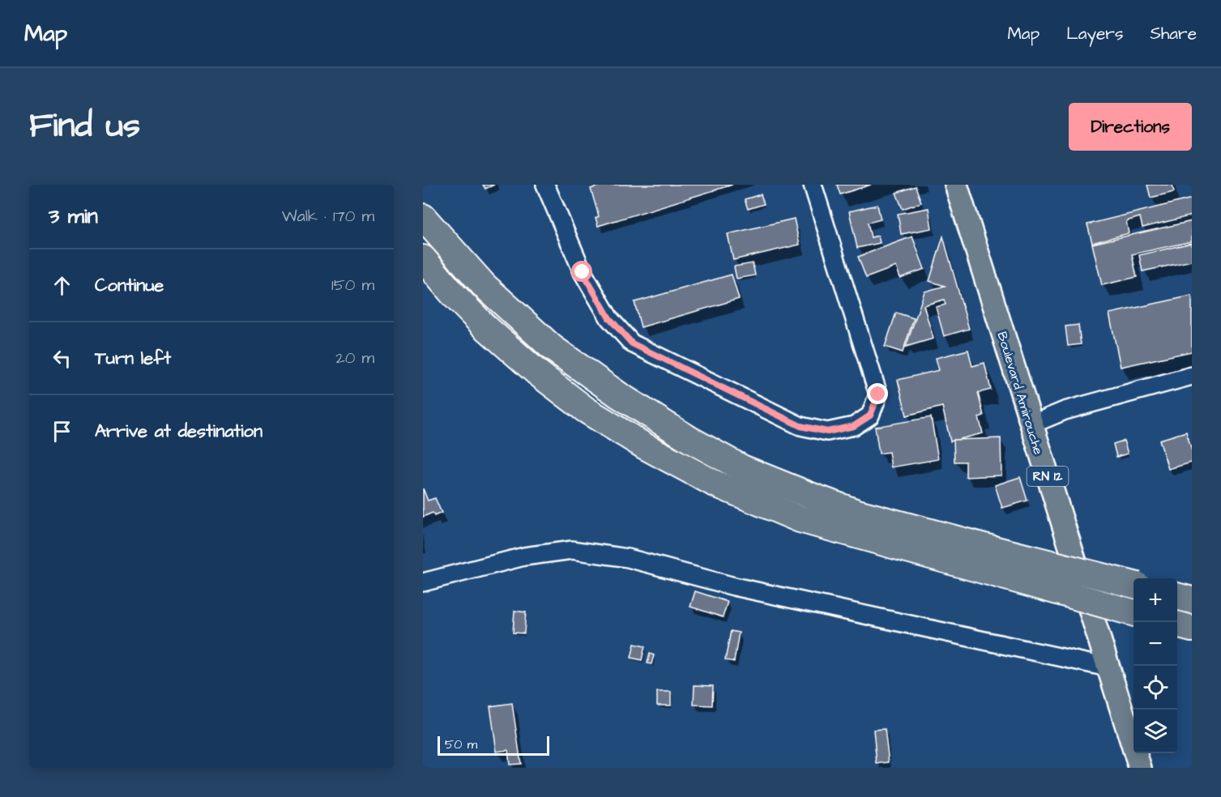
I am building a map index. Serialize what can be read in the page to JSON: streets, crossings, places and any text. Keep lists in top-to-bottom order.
{
  "streets": {
    "main road": ["Boulevard Amirouche", "RN 12"]
  },
  "scale_bar": "50 m",
  "page": {
    "header": "Map",
    "nav": ["Map", "Layers", "Share"],
    "title": "Find us",
    "buttons": "Directions",
    "heading": ["3 min", "Walk · 170 m"],
    "list": [
      ["Continue", "150 m"],
      ["Turn left", "20 m"],
      "Arrive at destination"
    ],
    "map_buttons": ["+", "−"],
    "scale": "50 m"
  }
}
